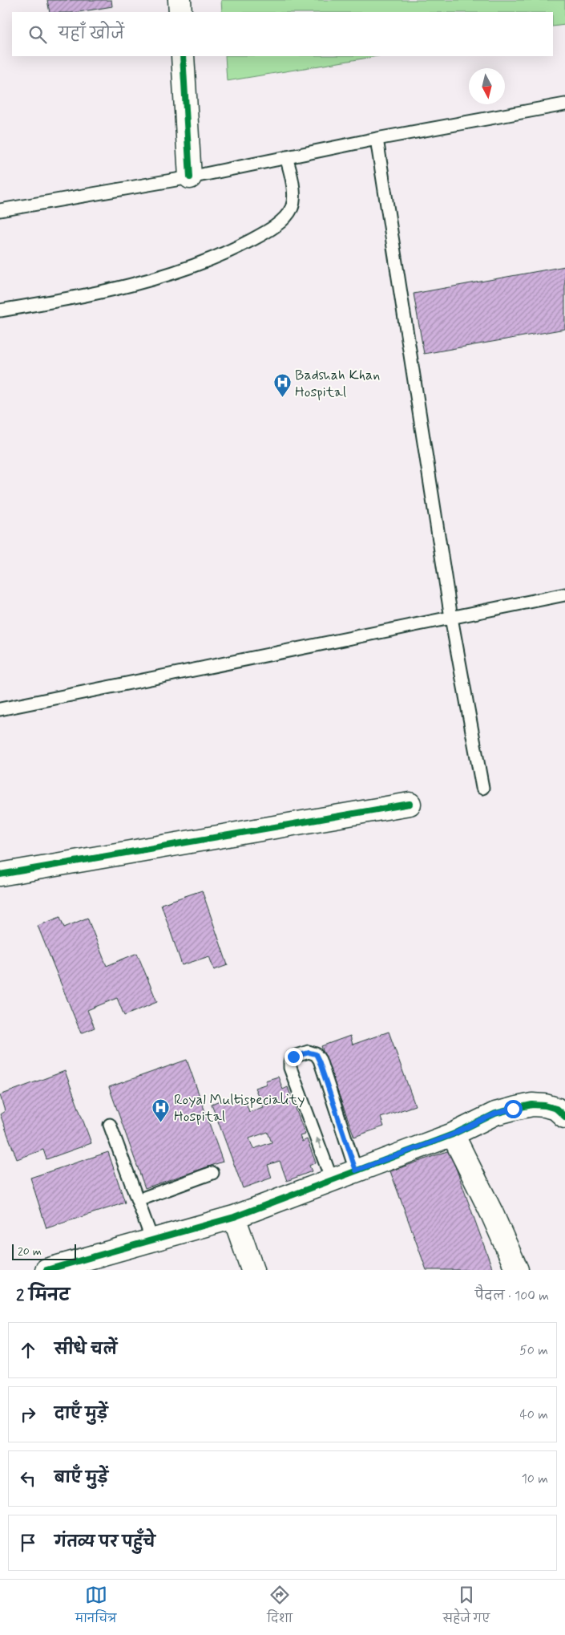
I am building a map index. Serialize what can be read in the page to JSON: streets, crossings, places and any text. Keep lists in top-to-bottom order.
{
  "places": {
    "hospital": ["Badshah Khan Hospital", "Royal Multispeciality Hospital"]
  },
  "scale_bar": "20 m",
  "north": "bottom",
  "page": {
    "search": "यहाँ खोजें",
    "scale": "20 m",
    "heading": ["2 मिनट", "पैदल · 100 m"],
    "list": [
      ["सीधे चलें", "50 m"],
      ["दाएँ मुड़ें", "40 m"],
      ["बाएँ मुड़ें", "10 m"],
      "गंतव्य पर पहुँचे"
    ],
    "nav": ["मानचित्र", "दिशा", "सहेजे गए"]
  }
}
